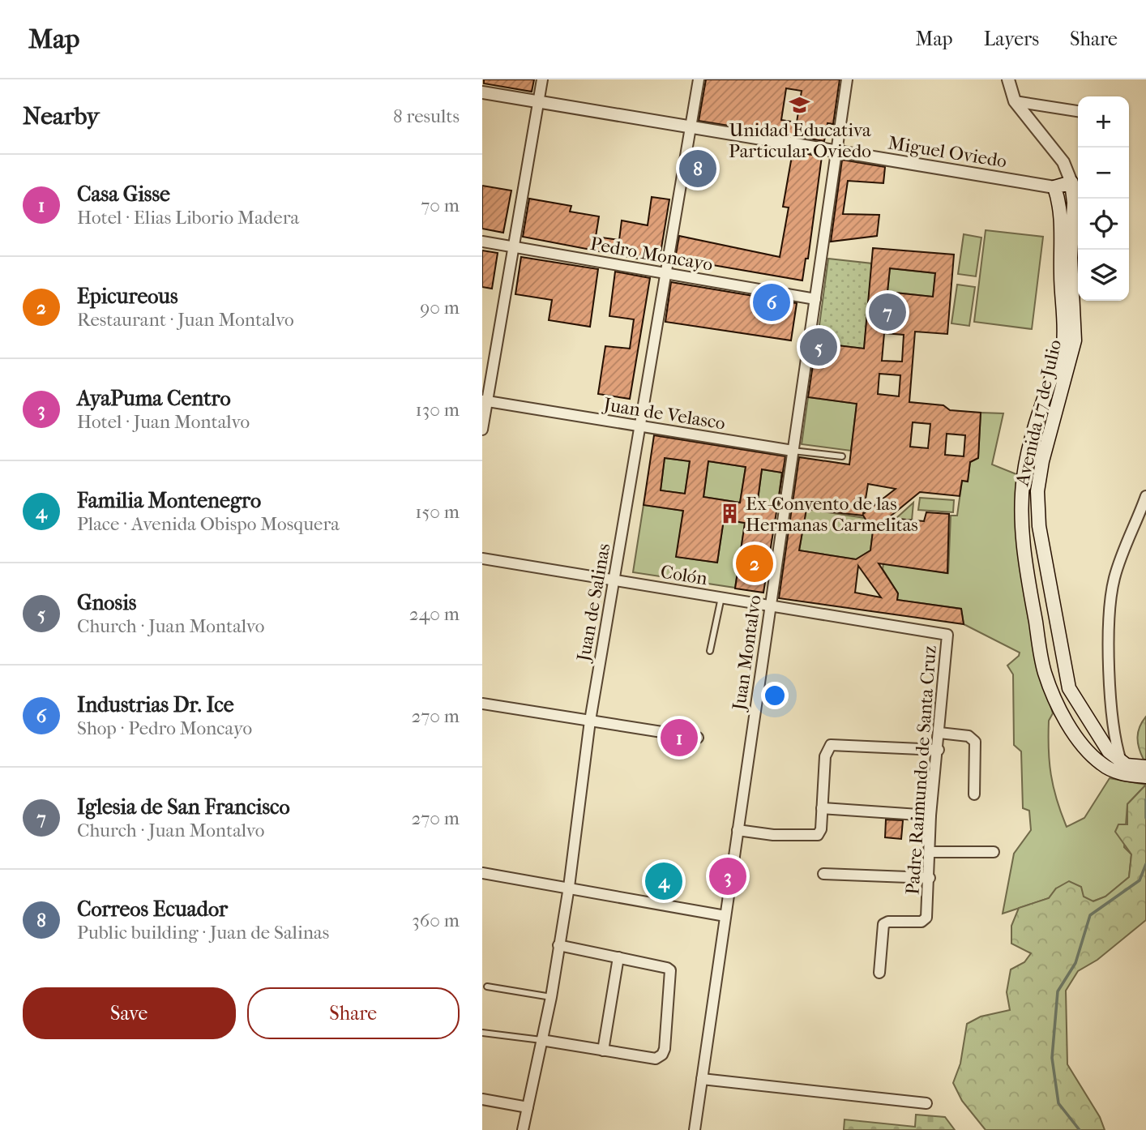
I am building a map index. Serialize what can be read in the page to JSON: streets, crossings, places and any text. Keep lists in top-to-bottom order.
{
  "streets": {
    "main road": ["Miguel Oviedo", "Avenida 17 de Julio"],
    "street": [
      "Pedro Moncayo",
      "Juan de Velasco",
      "Colón",
      "Juan de Salinas",
      "Juan Montalvo",
      "Padre Raimundo de Santa Cruz"
    ]
  },
  "crossings": [
    ["Miguel Oviedo", "Avenida 17 de Julio"],
    ["Miguel Oviedo", "Juan de Salinas"],
    ["Miguel Oviedo", "Juan Montalvo"],
    ["Pedro Moncayo", "Juan de Salinas"],
    ["Pedro Moncayo", "Juan Montalvo"],
    ["Juan de Velasco", "Juan de Salinas"],
    ["Juan de Velasco", "Juan Montalvo"],
    ["Colón", "Juan de Salinas"],
    ["Colón", "Juan Montalvo"],
    ["Colón", "Padre Raimundo de Santa Cruz"]
  ],
  "places": {
    "school or university": ["Unidad Educativa Particular Oviedo"],
    "building": ["Ex-Convento de las Hermanas Carmelitas"]
  },
  "page": {
    "header": "Map",
    "nav": ["Map", "Layers", "Share"],
    "heading": ["Nearby", "8 results"],
    "map_buttons": ["+", "−"],
    "pins": [
      "8",
      "6",
      "7",
      "5",
      "2",
      "1",
      "3",
      "4"
    ],
    "list": [
      {
        "mark": "1",
        "name": "Casa Gisse",
        "note": "Hotel · Elias Liborio Madera",
        "value": "70 m"
      },
      {
        "mark": "2",
        "name": "Epicureous",
        "note": "Restaurant · Juan Montalvo",
        "value": "90 m"
      },
      {
        "mark": "3",
        "name": "AyaPuma Centro",
        "note": "Hotel · Juan Montalvo",
        "value": "130 m"
      },
      {
        "mark": "4",
        "name": "Familia Montenegro",
        "note": "Place · Avenida Obispo Mosquera",
        "value": "150 m"
      },
      {
        "mark": "5",
        "name": "Gnosis",
        "note": "Church · Juan Montalvo",
        "value": "240 m"
      },
      {
        "mark": "6",
        "name": "Industrias Dr. Ice",
        "note": "Shop · Pedro Moncayo",
        "value": "270 m"
      },
      {
        "mark": "7",
        "name": "Iglesia de San Francisco",
        "note": "Church · Juan Montalvo",
        "value": "270 m"
      },
      {
        "mark": "8",
        "name": "Correos Ecuador",
        "note": "Public building · Juan de Salinas",
        "value": "360 m"
      }
    ],
    "buttons": ["Save", "Share"]
  }
}
